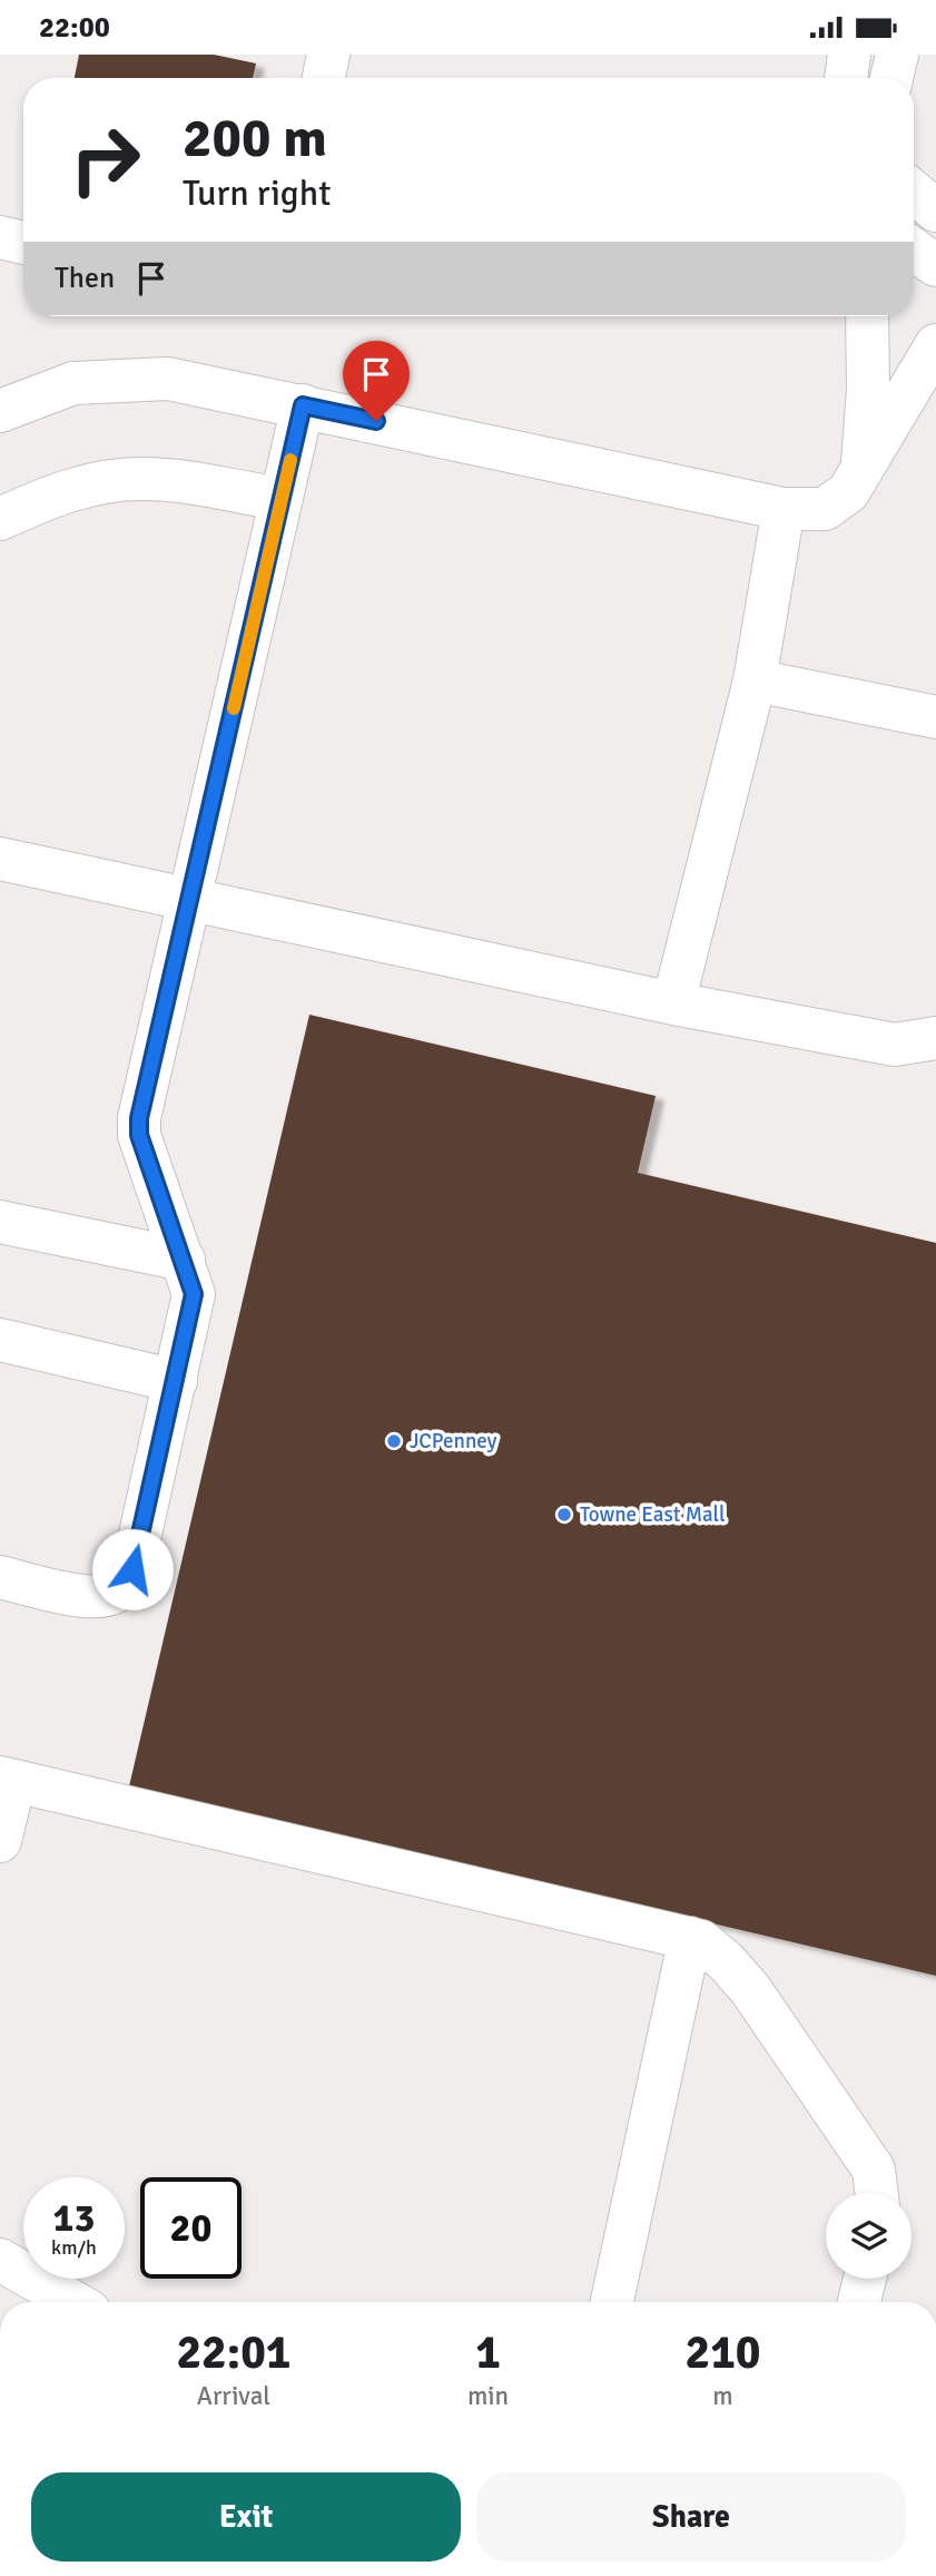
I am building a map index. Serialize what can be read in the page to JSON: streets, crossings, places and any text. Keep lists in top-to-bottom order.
{
  "places": ["JCPenney", "Towne East Mall"],
  "page": {
    "status": "22:00",
    "turn": ["200 m", "Turn right"],
    "then": "Then",
    "speed": "13 km/h",
    "limit": "20",
    "eta": [
      "22:01",
      "Arrival",
      "1",
      "min",
      "210",
      "m"
    ],
    "buttons": ["Exit", "Share"]
  }
}
